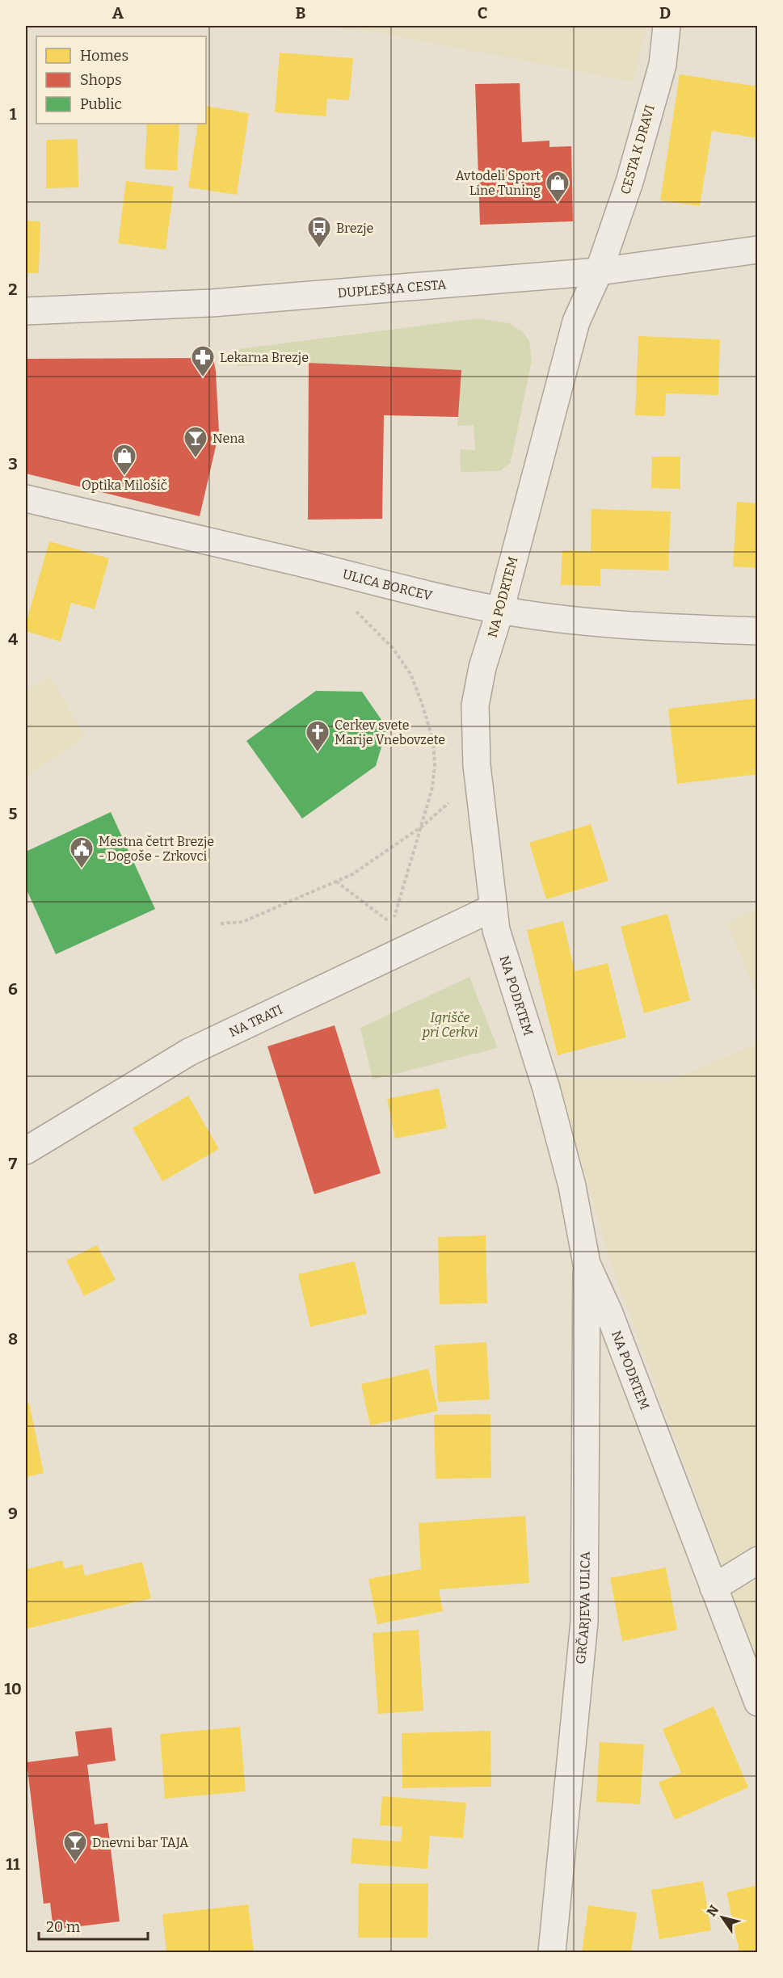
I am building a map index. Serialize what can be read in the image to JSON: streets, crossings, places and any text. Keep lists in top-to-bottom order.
{
  "streets": {
    "street": [
      "CESTA K DRAVI",
      "DUPLEŠKA CESTA",
      "ULICA BORCEV",
      "NA PODRTEM",
      "NA TRATI",
      "GRČARJEVA ULICA"
    ]
  },
  "crossings": [
    ["CESTA K DRAVI", "DUPLEŠKA CESTA"],
    ["CESTA K DRAVI", "NA PODRTEM"],
    ["DUPLEŠKA CESTA", "NA PODRTEM"],
    ["ULICA BORCEV", "NA PODRTEM"],
    ["NA PODRTEM", "NA TRATI"],
    ["NA PODRTEM", "GRČARJEVA ULICA"]
  ],
  "parks": ["Igrišče pri Cerkvi"],
  "places": {
    "shop": ["Avtodeli Sport Line Tuning", "Optika Milošič"],
    "bus stop": ["Brezje"],
    "pharmacy": ["Lekarna Brezje"],
    "bar": ["Nena", "Dnevni bar TAJA"],
    "church": ["Cerkev svete Marije Vnebovzete"],
    "public building": ["Mestna četrt Brezje - Dogoše - Zrkovci"]
  },
  "legend": ["Homes", "Shops", "Public"],
  "scale_bar": "20 m",
  "north": "top left",
  "grid": {
    "columns": [
      "A",
      "B",
      "C",
      "D"
    ],
    "rows": [
      "1",
      "2",
      "3",
      "4",
      "5",
      "6",
      "7",
      "8",
      "9",
      "10",
      "11"
    ]
  }
}
